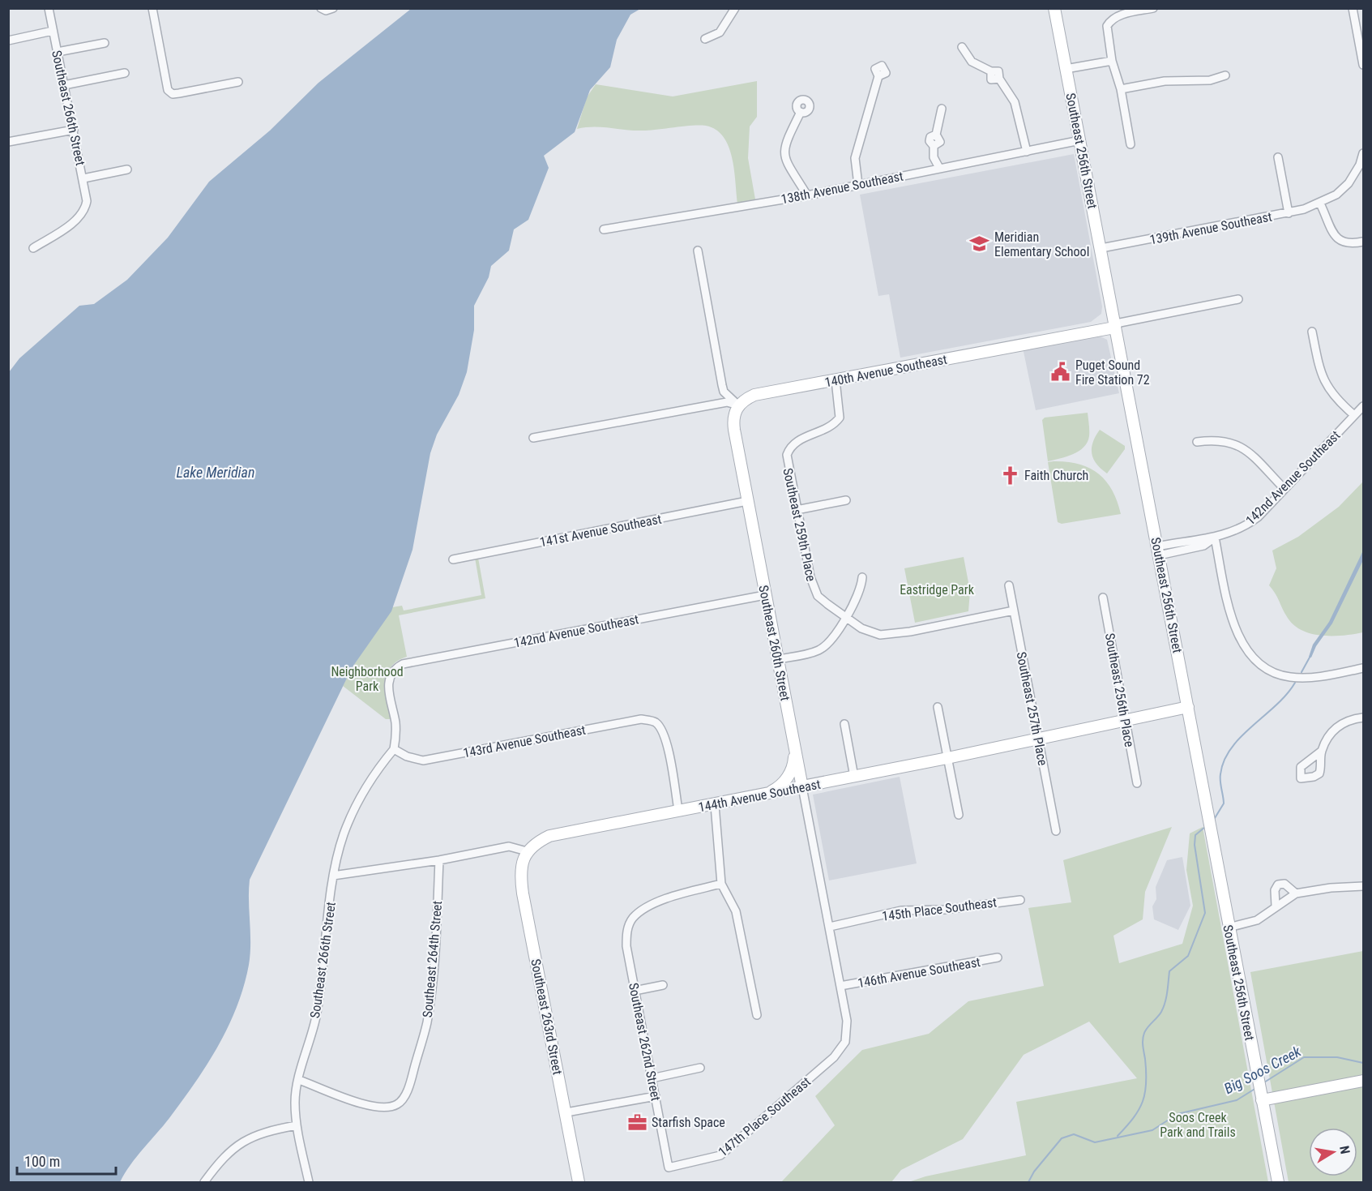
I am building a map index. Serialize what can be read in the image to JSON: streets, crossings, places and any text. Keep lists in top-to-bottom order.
{
  "streets": {
    "street": [
      "Southeast 266th Street",
      "Southeast 256th Street",
      "138th Avenue Southeast",
      "139th Avenue Southeast",
      "140th Avenue Southeast",
      "142nd Avenue Southeast",
      "Southeast 259th Place",
      "141st Avenue Southeast",
      "Southeast 260th Street",
      "Southeast 256th Place",
      "Southeast 257th Place",
      "143rd Avenue Southeast",
      "144th Avenue Southeast",
      "145th Place Southeast",
      "Southeast 264th Street",
      "146th Avenue Southeast",
      "Southeast 263rd Street",
      "Southeast 262nd Street",
      "147th Place Southeast"
    ]
  },
  "crossings": [
    ["Southeast 266th Street", "142nd Avenue Southeast"],
    ["Southeast 266th Street", "143rd Avenue Southeast"],
    ["Southeast 266th Street", "Southeast 264th Street"],
    ["Southeast 256th Street", "138th Avenue Southeast"],
    ["Southeast 256th Street", "139th Avenue Southeast"],
    ["Southeast 256th Street", "140th Avenue Southeast"],
    ["Southeast 256th Street", "142nd Avenue Southeast"],
    ["Southeast 256th Street", "144th Avenue Southeast"],
    ["140th Avenue Southeast", "Southeast 259th Place"],
    ["140th Avenue Southeast", "Southeast 260th Street"],
    ["142nd Avenue Southeast", "Southeast 260th Street"],
    ["142nd Avenue Southeast", "143rd Avenue Southeast"],
    ["141st Avenue Southeast", "Southeast 260th Street"],
    ["Southeast 260th Street", "144th Avenue Southeast"],
    ["Southeast 260th Street", "145th Place Southeast"],
    ["Southeast 260th Street", "146th Avenue Southeast"],
    ["Southeast 260th Street", "147th Place Southeast"],
    ["Southeast 256th Place", "144th Avenue Southeast"],
    ["Southeast 257th Place", "144th Avenue Southeast"],
    ["143rd Avenue Southeast", "144th Avenue Southeast"],
    ["144th Avenue Southeast", "Southeast 263rd Street"],
    ["Southeast 262nd Street", "147th Place Southeast"]
  ],
  "water": ["Lake Meridian", "Big Soos Creek"],
  "parks": ["Eastridge Park", "Neighborhood Park", "Soos Creek Park and Trails"],
  "places": {
    "school or university": ["Meridian Elementary School"],
    "public building": ["Puget Sound Fire Station 72"],
    "church": ["Faith Church"],
    "office": ["Starfish Space"]
  },
  "scale_bar": "100 m",
  "north": "right"
}
